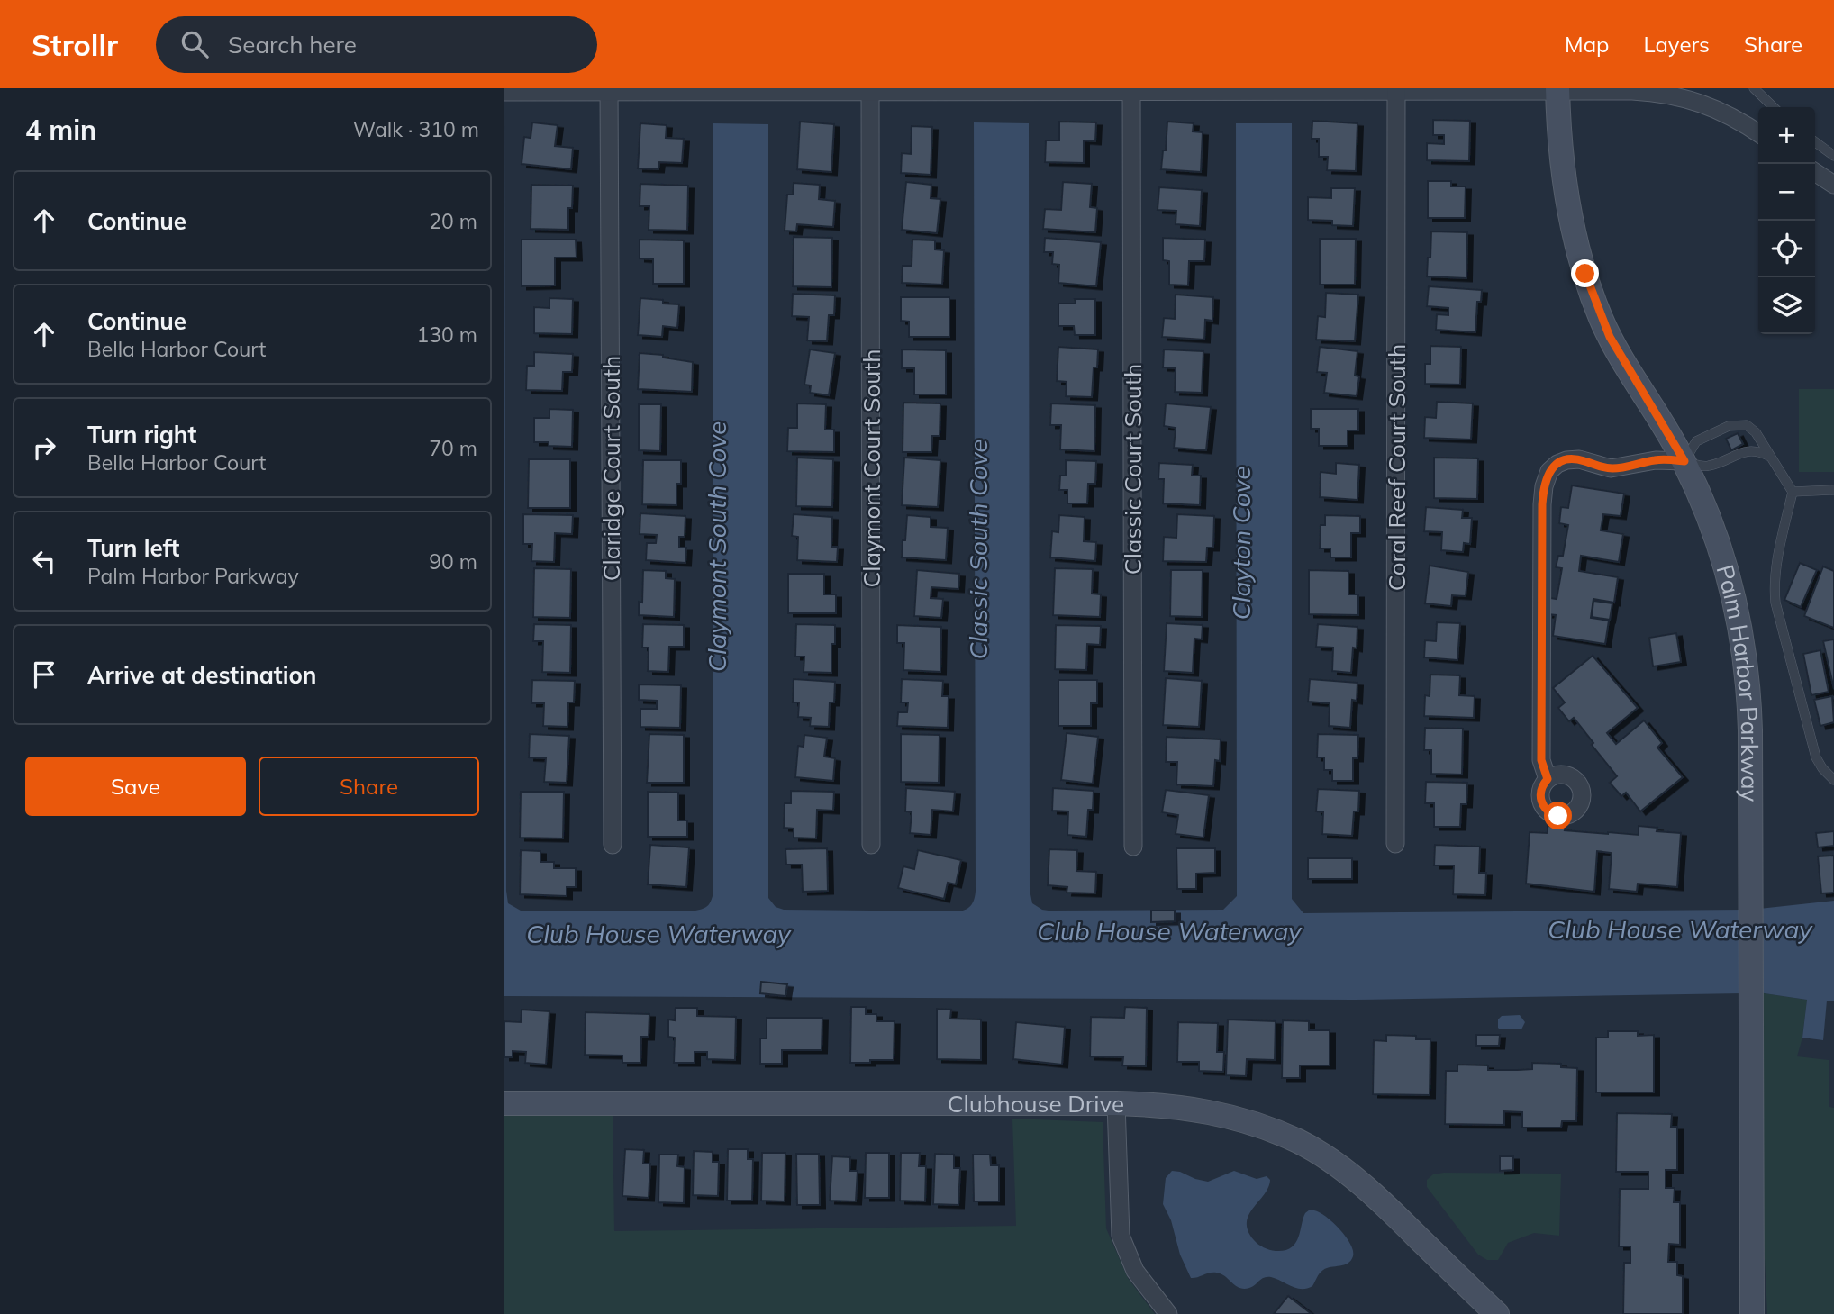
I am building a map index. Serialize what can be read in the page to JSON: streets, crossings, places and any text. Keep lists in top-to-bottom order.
{
  "streets": {
    "street": [
      "Coral Reef Court South",
      "Claridge Court South",
      "Claymont Court South",
      "Classic Court South",
      "Palm Harbor Parkway",
      "Clubhouse Drive"
    ]
  },
  "water": [
    "Clayton Cove",
    "Claymont South Cove",
    "Classic South Cove",
    "Club House Waterway"
  ],
  "page": {
    "header": "Strollr",
    "search": "Search here",
    "nav": ["Map", "Layers", "Share"],
    "heading": ["4 min", "Walk · 310 m"],
    "map_buttons": ["+", "−"],
    "list": [
      ["Continue", "20 m"],
      ["Continue", "Bella Harbor Court", "130 m"],
      ["Turn right", "Bella Harbor Court", "70 m"],
      ["Turn left", "Palm Harbor Parkway", "90 m"],
      "Arrive at destination"
    ],
    "buttons": ["Save", "Share"]
  }
}
